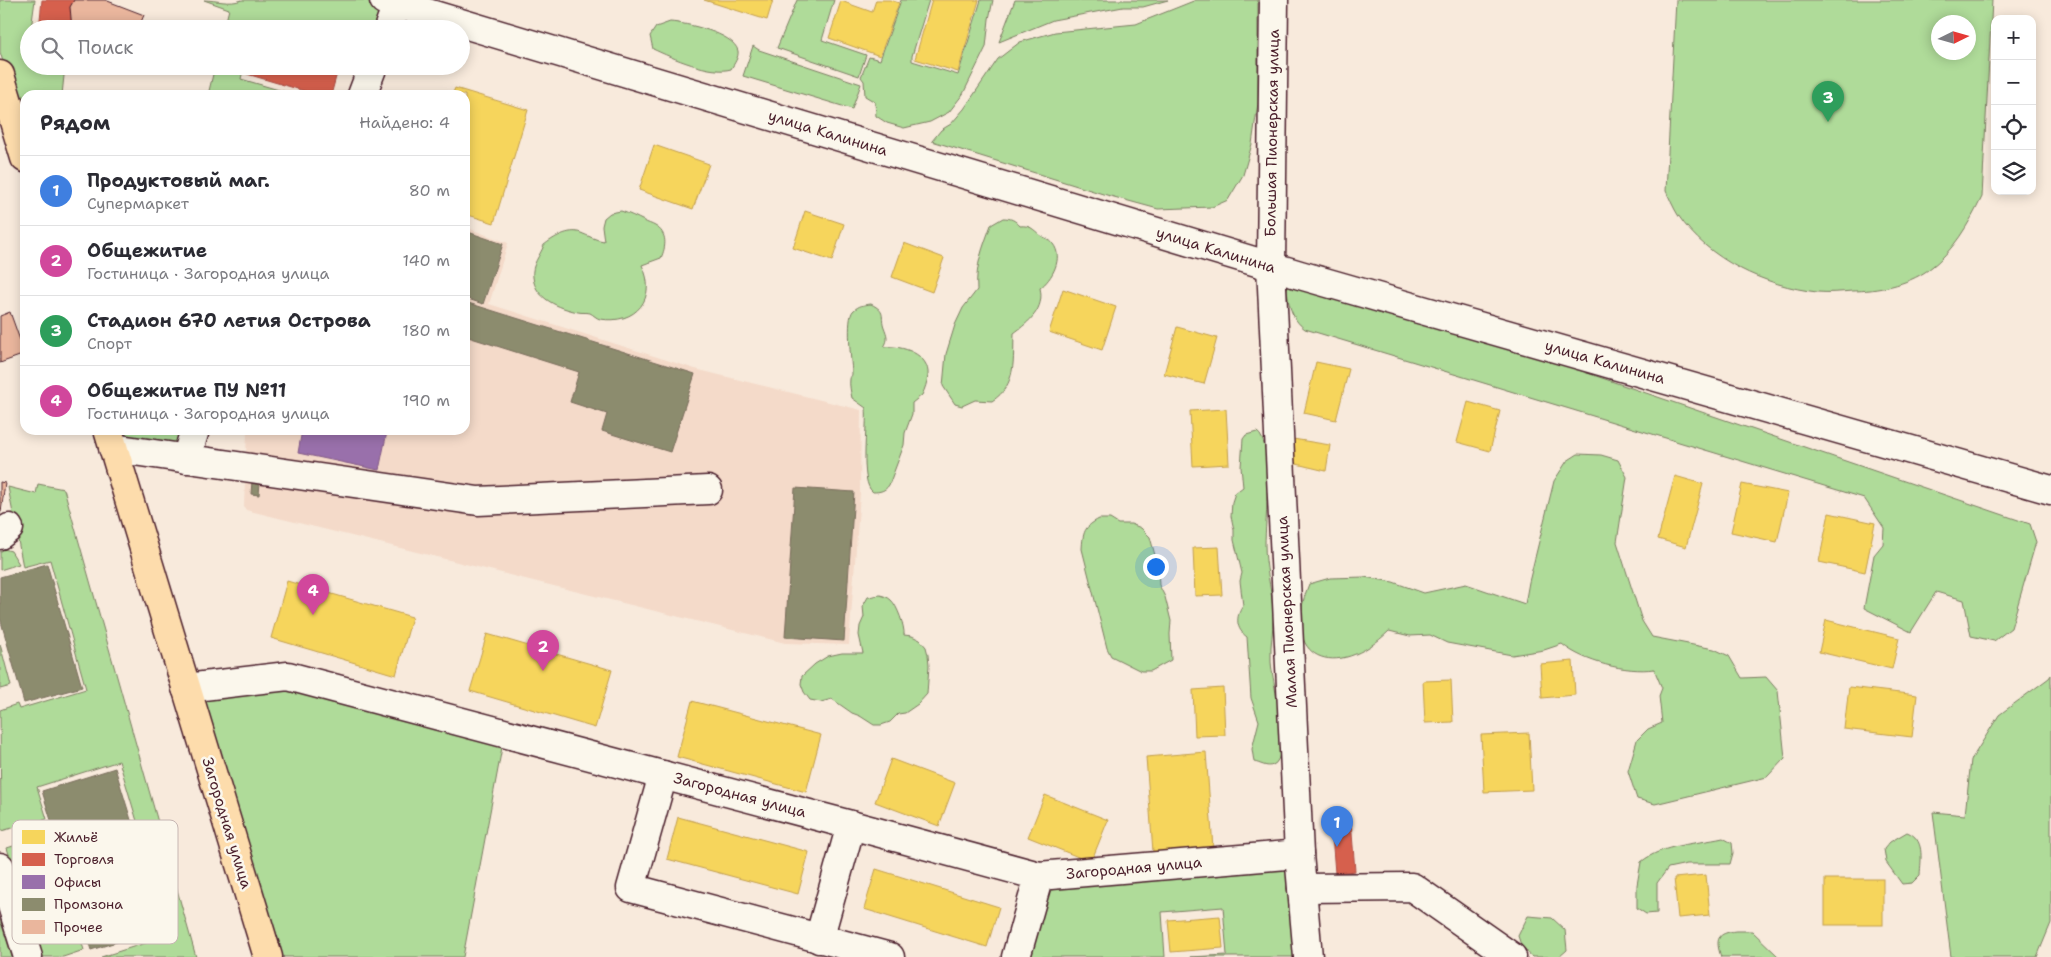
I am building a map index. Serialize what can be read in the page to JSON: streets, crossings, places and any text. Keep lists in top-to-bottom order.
{
  "streets": {
    "highway": ["Загородная улица"],
    "street": ["улица Калинина", "Большая Пионерская улица", "Малая Пионерская улица"]
  },
  "crossings": [
    ["улица Калинина", "Большая Пионерская улица"],
    ["улица Калинина", "Малая Пионерская улица"],
    ["Большая Пионерская улица", "Малая Пионерская улица"],
    ["Малая Пионерская улица", "Загородная улица"]
  ],
  "legend": [
    "Жильё",
    "Торговля",
    "Офисы",
    "Промзона",
    "Прочее"
  ],
  "north": "right",
  "page": {
    "map_buttons": ["+", "−"],
    "search": "Поиск",
    "pins": [
      "3",
      "4",
      "2",
      "1"
    ],
    "heading": ["Рядом", "Найдено: 4"],
    "list": [
      {
        "mark": "1",
        "name": "Продуктовый маг.",
        "note": "Супермаркет",
        "value": "80 m"
      },
      {
        "mark": "2",
        "name": "Общежитие",
        "note": "Гостиница · Загородная улица",
        "value": "140 m"
      },
      {
        "mark": "3",
        "name": "Стадион 670 летия Острова",
        "note": "Спорт",
        "value": "180 m"
      },
      {
        "mark": "4",
        "name": "Общежитие ПУ №11",
        "note": "Гостиница · Загородная улица",
        "value": "190 m"
      }
    ]
  }
}
